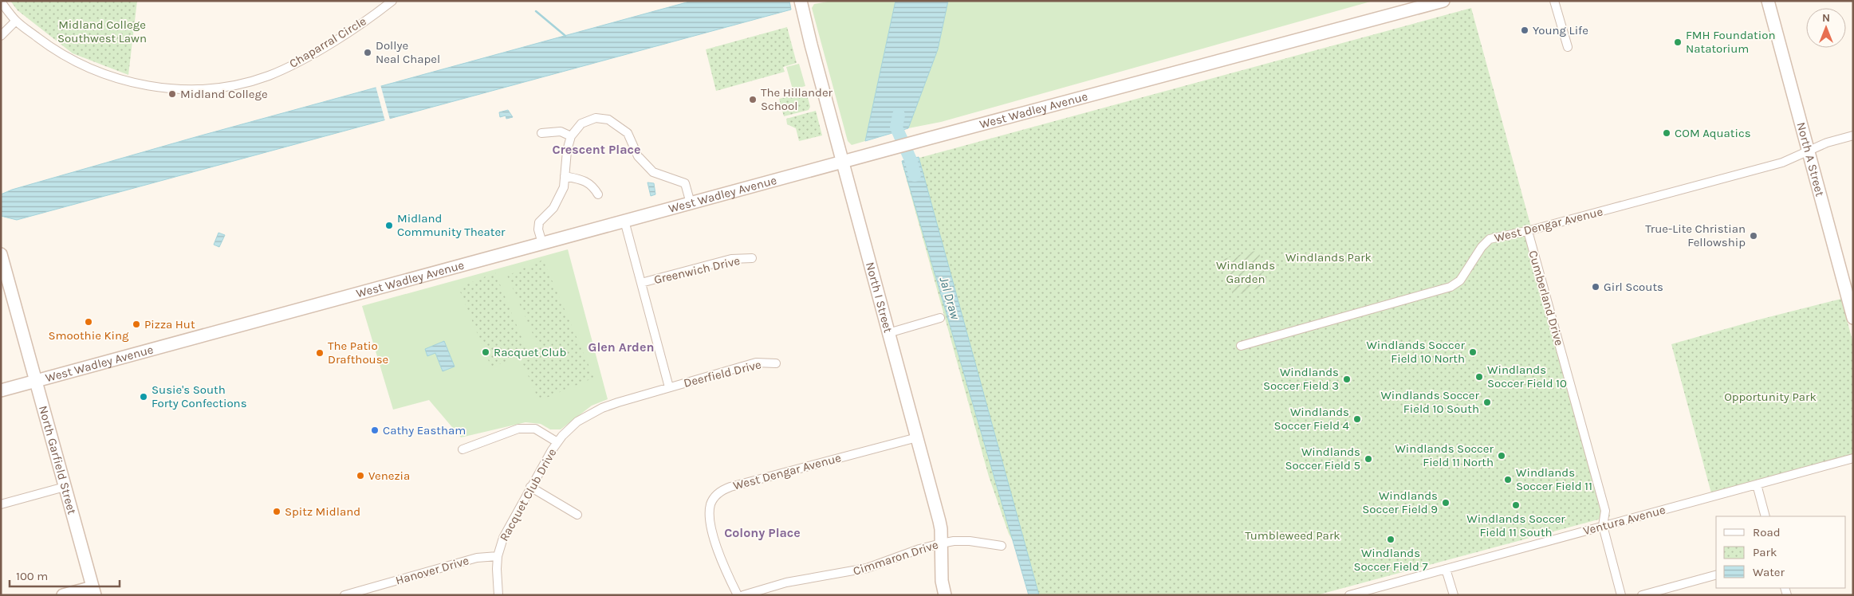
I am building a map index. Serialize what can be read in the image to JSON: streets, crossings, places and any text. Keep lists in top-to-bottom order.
{
  "streets": {
    "main road": [
      "West Wadley Avenue",
      "North A Street",
      "North I Street",
      "North Garfield Street"
    ],
    "street": [
      "Chaparral Circle",
      "West Dengar Avenue",
      "Greenwich Drive",
      "Cumberland Drive",
      "Deerfield Drive",
      "Racquet Club Drive",
      "Ventura Avenue",
      "Cimmaron Drive",
      "Hanover Drive"
    ]
  },
  "crossings": [
    ["West Wadley Avenue", "North I Street"],
    ["West Wadley Avenue", "North Garfield Street"],
    ["North A Street", "West Dengar Avenue"],
    ["West Dengar Avenue", "North I Street"],
    ["West Dengar Avenue", "Cumberland Drive"],
    ["North I Street", "Cimmaron Drive"],
    ["Cumberland Drive", "Ventura Avenue"],
    ["Deerfield Drive", "Racquet Club Drive"],
    ["Racquet Club Drive", "Hanover Drive"]
  ],
  "districts": ["Crescent Place", "Glen Arden", "Colony Place"],
  "water": ["Jal Draw"],
  "parks": [
    "Midland College Southwest Lawn",
    "Windlands Park",
    "Windlands Garden",
    "Opportunity Park",
    "Tumbleweed Park"
  ],
  "places": [
    "Young Life",
    "FMH Foundation Natatorium",
    "Dollye Neal Chapel",
    "Midland College",
    "The Hillander School",
    "COM Aquatics",
    "Midland Community Theater",
    "True-Lite Christian Fellowship",
    "Girl Scouts",
    "Smoothie King",
    "Pizza Hut",
    "Racquet Club",
    "Windlands Soccer Field 10 North",
    "The Patio Drafthouse",
    "Windlands Soccer Field 10",
    "Windlands Soccer Field 3",
    "Susie's South Forty Confections",
    "Windlands Soccer Field 10 South",
    "Windlands Soccer Field 4",
    "Cathy Eastham",
    "Windlands Soccer Field 11 North",
    "Windlands Soccer Field 5",
    "Venezia",
    "Windlands Soccer Field 11",
    "Windlands Soccer Field 9",
    "Windlands Soccer Field 11 South",
    "Spitz Midland",
    "Windlands Soccer Field 7"
  ],
  "legend": ["Road", "Park", "Water"],
  "scale_bar": "100 m",
  "north": "top"
}
